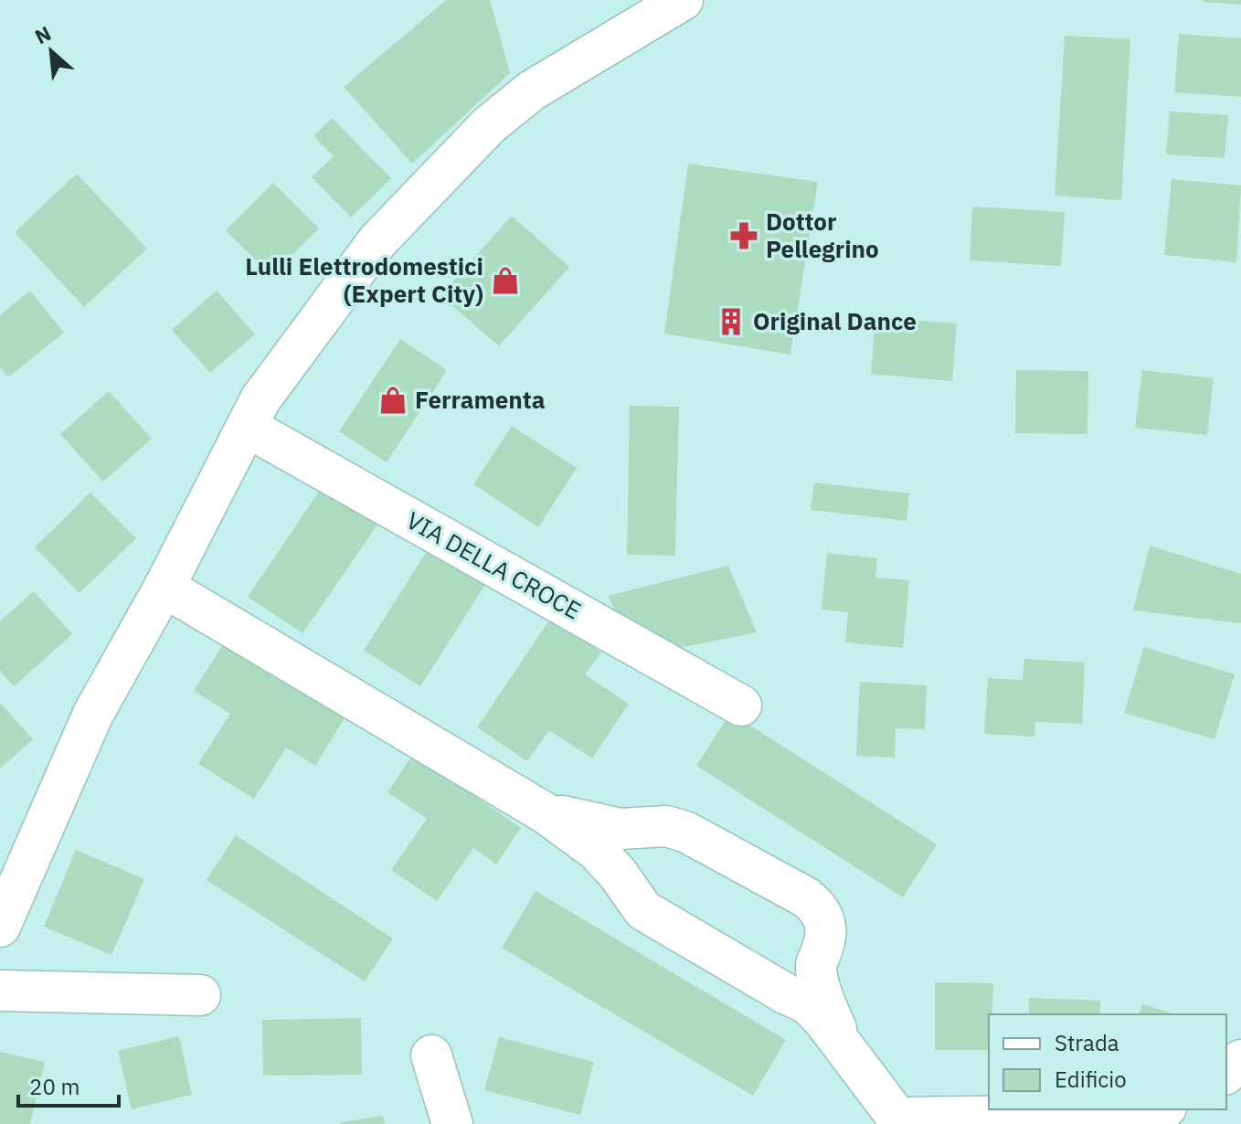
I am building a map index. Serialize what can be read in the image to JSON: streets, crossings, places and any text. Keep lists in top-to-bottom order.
{
  "streets": {
    "street": ["VIA DELLA CROCE"]
  },
  "places": {
    "pharmacy": ["Dottor Pellegrino"],
    "shop": ["Lulli Elettrodomestici (Expert City)", "Ferramenta"],
    "building": ["Original Dance"]
  },
  "legend": ["Strada", "Edificio"],
  "scale_bar": "20 m",
  "north": "top left"
}
